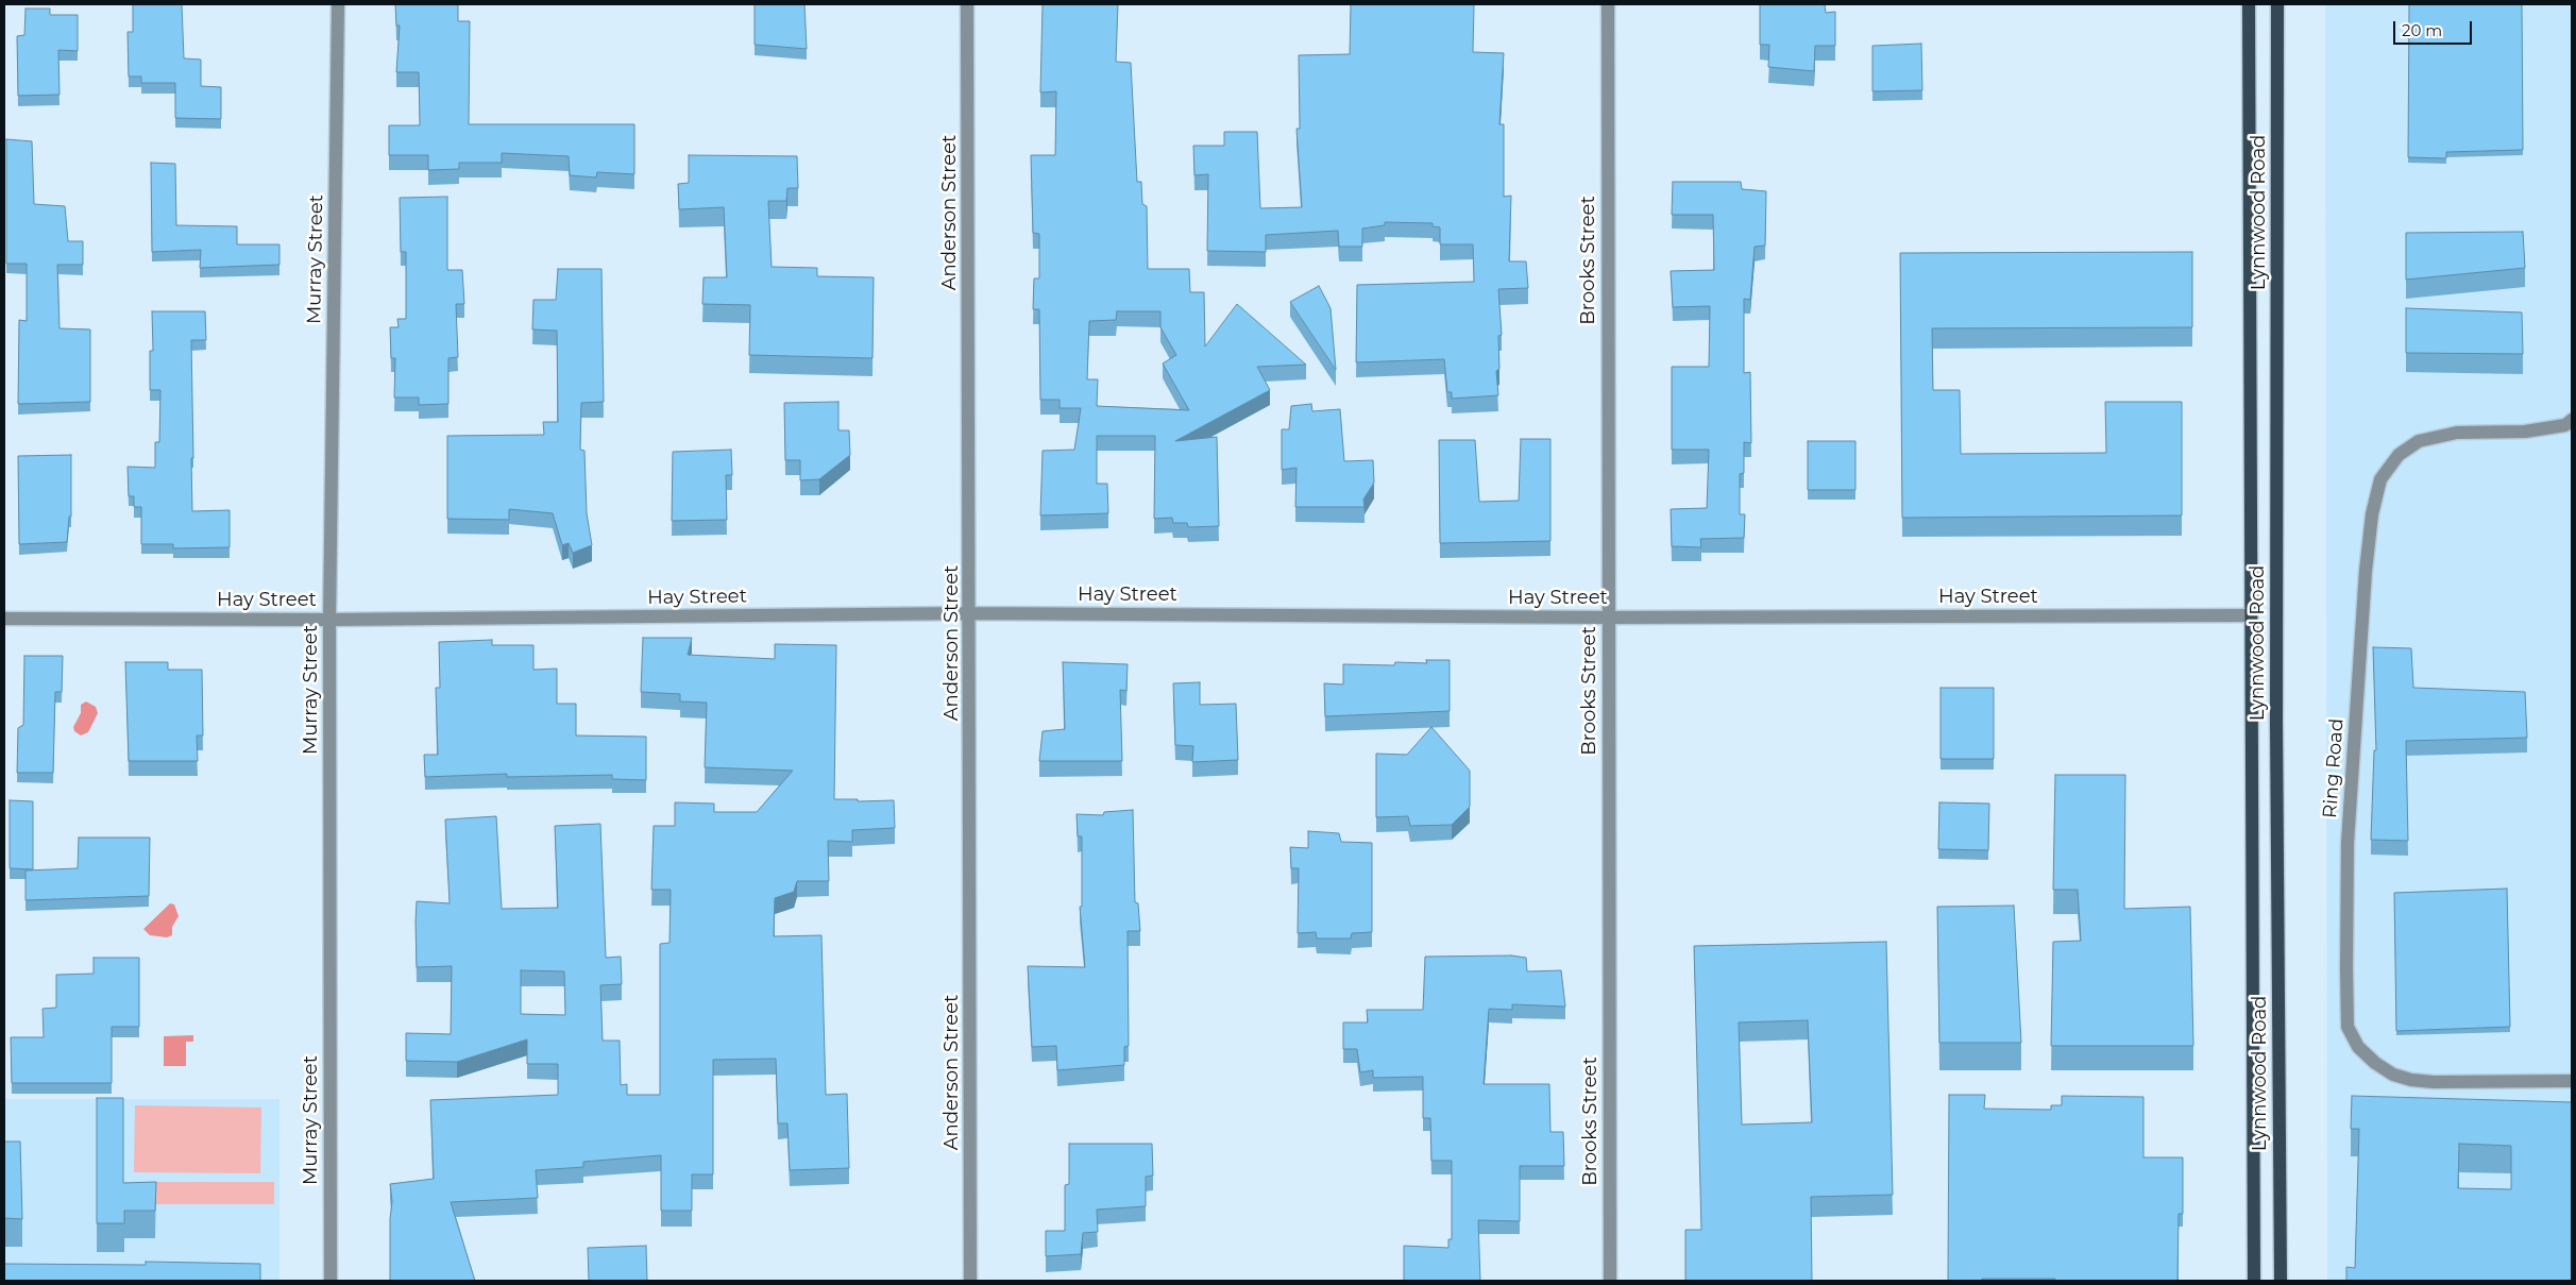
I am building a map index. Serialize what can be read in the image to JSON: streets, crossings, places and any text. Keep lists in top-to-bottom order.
{
  "streets": {
    "main road": ["Lynnwood Road"],
    "street": [
      "Anderson Street",
      "Murray Street",
      "Brooks Street",
      "Hay Street",
      "Ring Road"
    ]
  },
  "crossings": [
    ["Anderson Street", "Hay Street"],
    ["Lynnwood Road", "Hay Street"],
    ["Murray Street", "Hay Street"],
    ["Brooks Street", "Hay Street"]
  ],
  "scale_bar": "20 m"
}
